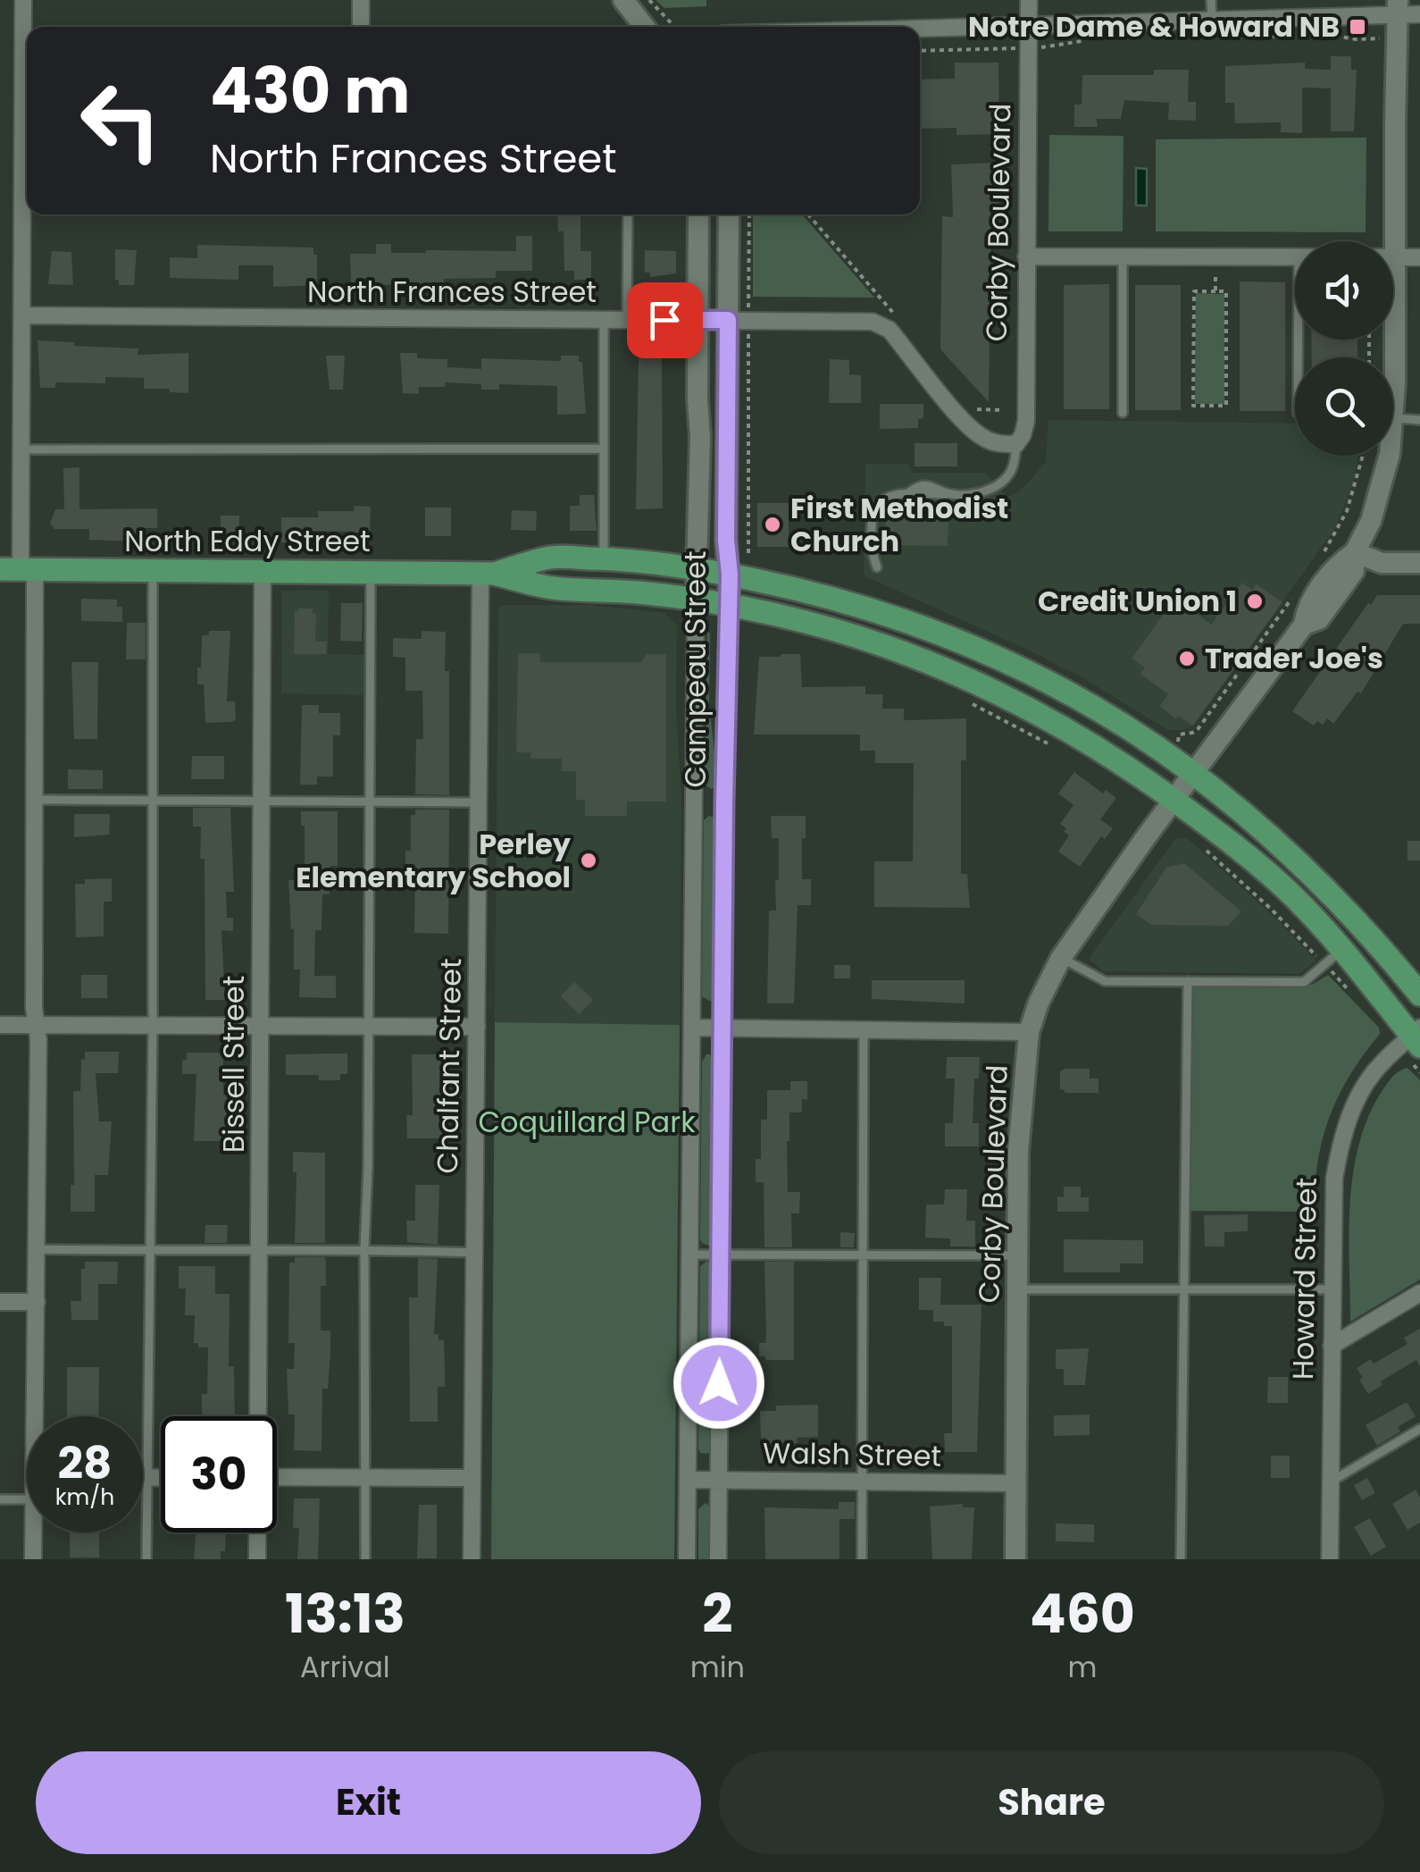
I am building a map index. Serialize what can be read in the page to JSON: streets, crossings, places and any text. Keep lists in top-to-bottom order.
{
  "streets": {
    "main road": ["North Eddy Street"],
    "street": [
      "Corby Boulevard",
      "North Frances Street",
      "Campeau Street",
      "Bissell Street",
      "Chalfant Street",
      "Howard Street",
      "Walsh Street"
    ]
  },
  "crossings": [
    ["Corby Boulevard", "North Frances Street"],
    ["Corby Boulevard", "North Eddy Street"],
    ["Corby Boulevard", "Walsh Street"],
    ["North Frances Street", "Campeau Street"],
    ["North Eddy Street", "Campeau Street"],
    ["North Eddy Street", "Bissell Street"],
    ["North Eddy Street", "Chalfant Street"],
    ["North Eddy Street", "Howard Street"],
    ["Campeau Street", "Walsh Street"]
  ],
  "parks": ["Coquillard Park"],
  "places": {
    "transit": ["Notre Dame & Howard NB"],
    "other": [
      "First Methodist Church",
      "Credit Union 1",
      "Trader Joe's",
      "Perley Elementary School"
    ]
  },
  "page": {
    "turn": ["430 m", "North Frances Street"],
    "speed": "28 km/h",
    "limit": "30",
    "eta": [
      "13:13",
      "Arrival",
      "2",
      "min",
      "460",
      "m"
    ],
    "buttons": ["Exit", "Share"]
  }
}
